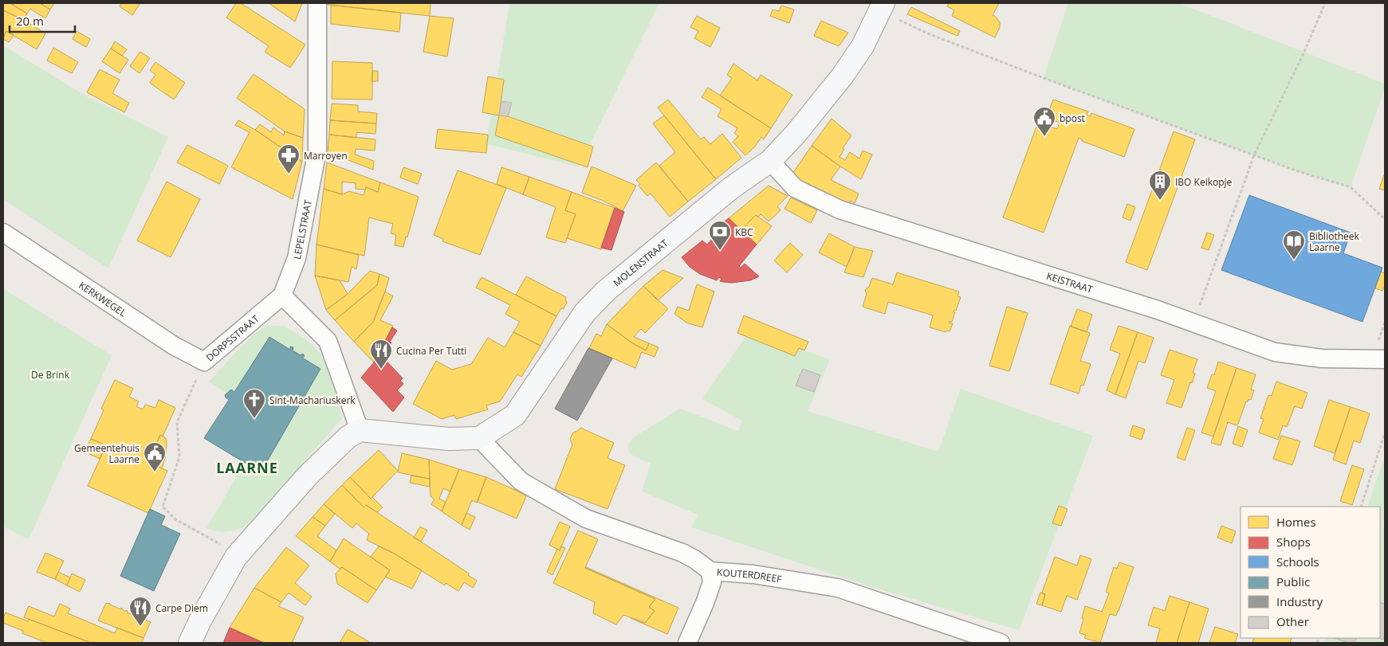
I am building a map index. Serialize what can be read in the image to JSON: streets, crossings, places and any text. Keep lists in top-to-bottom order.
{
  "streets": {
    "street": [
      "LEPELSTRAAT",
      "MOLENSTRAAT",
      "KEISTRAAT",
      "KERKWEGEL",
      "DORPSSTRAAT",
      "KOUTERDREEF"
    ]
  },
  "crossings": [
    ["LEPELSTRAAT", "DORPSSTRAAT"],
    ["MOLENSTRAAT", "KEISTRAAT"],
    ["MOLENSTRAAT", "KOUTERDREEF"],
    ["KERKWEGEL", "DORPSSTRAAT"]
  ],
  "districts": ["LAARNE"],
  "parks": ["De Brink"],
  "places": {
    "public building": ["bpost", "Gemeentehuis Laarne"],
    "pharmacy": ["Marroyen"],
    "building": ["IBO Keikopje"],
    "bank": ["KBC"],
    "library": ["Bibliotheek Laarne"],
    "restaurant": ["Cucina Per Tutti", "Carpe Diem"],
    "church": ["Sint-Machariuskerk"]
  },
  "legend": [
    "Homes",
    "Shops",
    "Schools",
    "Public",
    "Industry",
    "Other"
  ],
  "scale_bar": "20 m"
}
